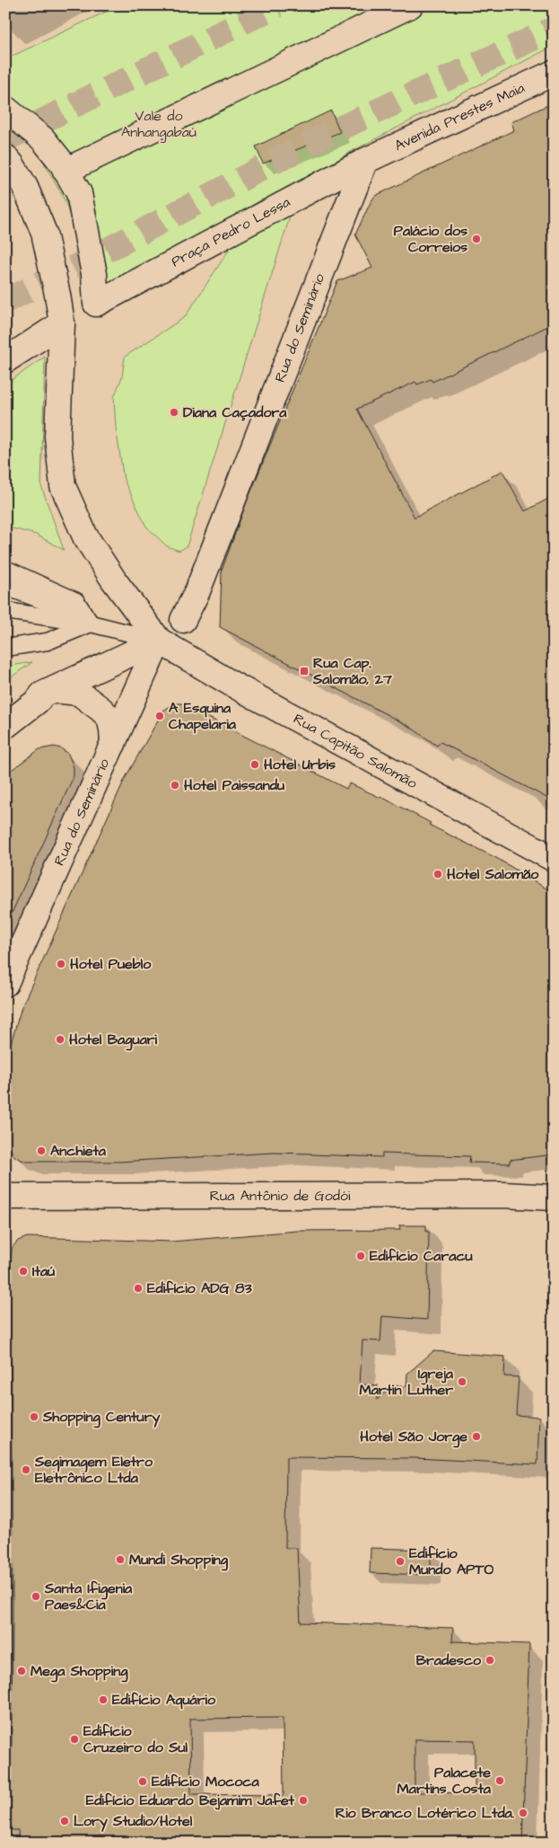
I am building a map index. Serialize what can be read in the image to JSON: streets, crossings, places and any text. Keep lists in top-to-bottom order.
{
  "streets": {
    "main road": [
      "Avenida Prestes Maia",
      "Praça Pedro Lessa",
      "Rua do Seminário",
      "Rua Capitão Salomão",
      "Rua Antônio de Godói"
    ]
  },
  "crossings": [
    ["Avenida Prestes Maia", "Praça Pedro Lessa"],
    ["Avenida Prestes Maia", "Rua do Seminário"],
    ["Praça Pedro Lessa", "Rua do Seminário"],
    ["Rua do Seminário", "Rua Capitão Salomão"]
  ],
  "parks": ["Vale do Anhangabaú"],
  "places": {
    "other": [
      "Palácio dos Correios",
      "Diana Caçadora",
      "A Esquina Chapelaria",
      "Hotel Urbis",
      "Hotel Paissandu",
      "Hotel Salomão",
      "Hotel Pueblo",
      "Hotel Baguari",
      "Anchieta",
      "Edifício Caracu",
      "Itaú",
      "Edifício ADG 83",
      "Igreja Martin Luther",
      "Shopping Century",
      "Hotel São Jorge",
      "Segimagem Eletro Eletrônico Ltda",
      "Mundi Shopping",
      "Edifício Mundo APTO",
      "Santa Ifigenia Paes&Cia",
      "Bradesco",
      "Mega Shopping",
      "Edifício Aquário",
      "Edifício Cruzeiro do Sul",
      "Palacete Martins Costa",
      "Edifício Mococa",
      "Edifício Eduardo Bejamim Jafet",
      "Rio Branco Lotérico Ltda.",
      "Lory Studio/Hotel"
    ],
    "transit": ["Rua Cap. Salomão, 27"]
  }
}
